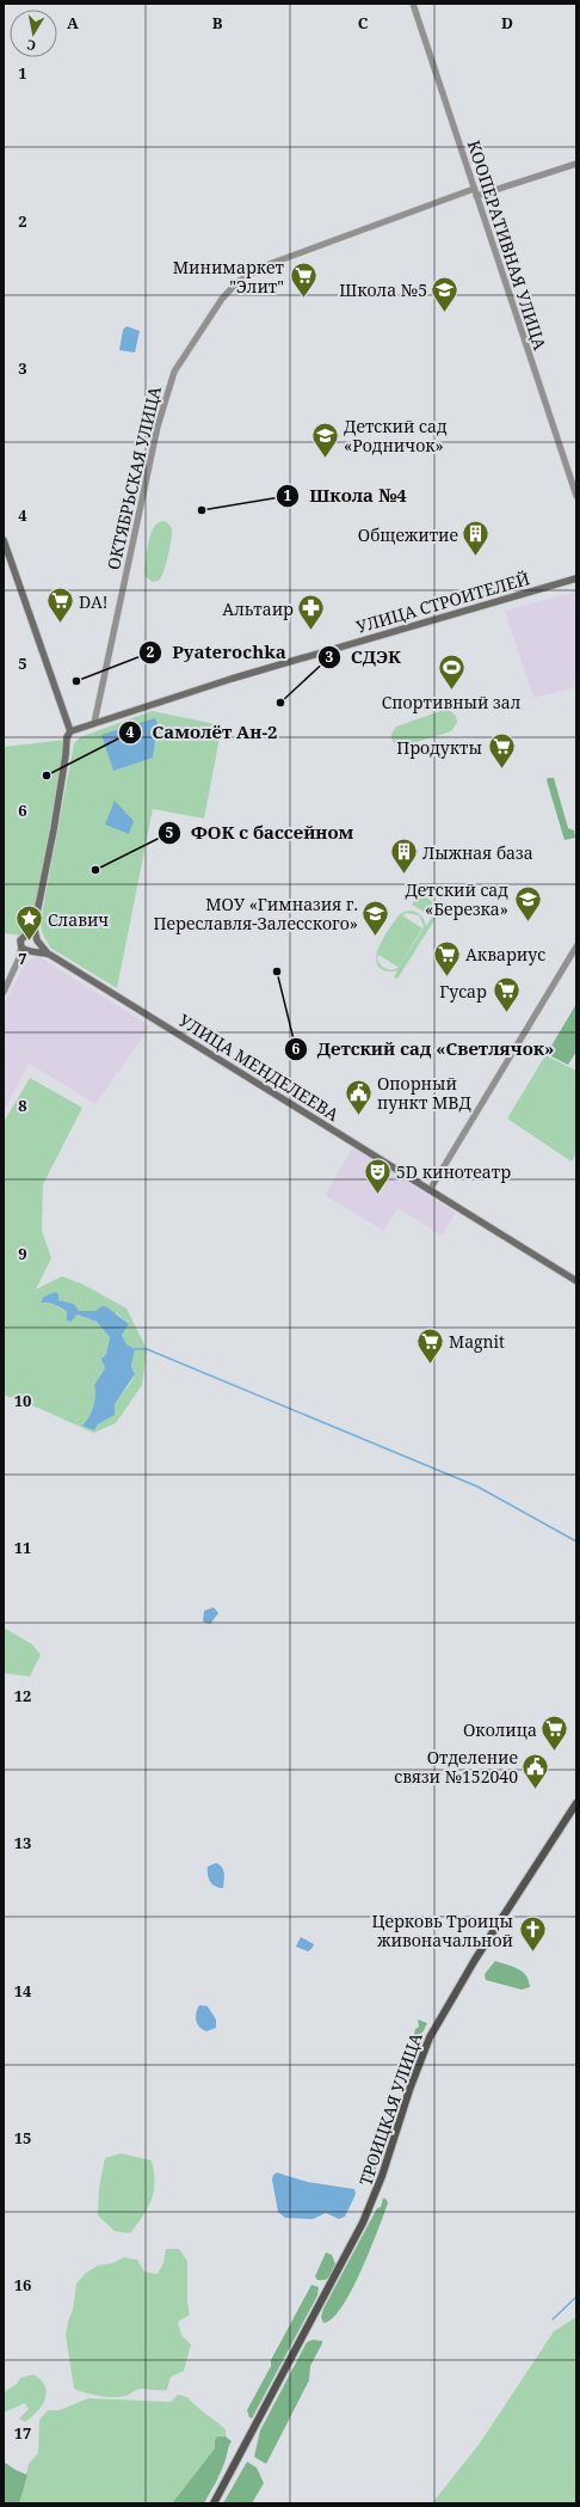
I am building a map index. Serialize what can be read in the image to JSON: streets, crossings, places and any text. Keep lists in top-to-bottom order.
{
  "streets": {
    "main road": ["УЛИЦА СТРОИТЕЛЕЙ", "УЛИЦА МЕНДЕЛЕЕВА", "ТРОИЦКАЯ УЛИЦА"],
    "street": ["КООПЕРАТИВНАЯ УЛИЦА", "ОКТЯБРЬСКАЯ УЛИЦА"]
  },
  "crossings": [
    ["КООПЕРАТИВНАЯ УЛИЦА", "ОКТЯБРЬСКАЯ УЛИЦА"],
    ["ОКТЯБРЬСКАЯ УЛИЦА", "УЛИЦА СТРОИТЕЛЕЙ"]
  ],
  "places": {
    "supermarket": [
      "Минимаркет \"Элит\"",
      "DA!",
      "Продукты",
      "Аквариус",
      "Гусар",
      "Magnit",
      "Околица"
    ],
    "school or university": [
      "Школа №5",
      "Детский сад «Родничок»",
      "Детский сад «Березка»",
      "МОУ «Гимназия г. Переславля-Залесского»"
    ],
    "other": [
      "Школа №4",
      "Pyaterochka",
      "СДЭК",
      "Самолёт Ан-2",
      "ФОК с бассейном",
      "Детский сад «Светлячок»"
    ],
    "building": ["Общежитие", "Лыжная база"],
    "pharmacy": ["Альтаир"],
    "sports": ["Спортивный зал"],
    "place": ["Славич"],
    "public building": ["Опорный пункт МВД", "Отделение связи №152040"],
    "theatre": ["5D кинотеатр"],
    "church": ["Церковь Троицы живоначальной"]
  },
  "north": "bottom",
  "grid": {
    "columns": [
      "A",
      "B",
      "C",
      "D"
    ],
    "rows": [
      "1",
      "2",
      "3",
      "4",
      "5",
      "6",
      "7",
      "8",
      "9",
      "10",
      "11",
      "12",
      "13",
      "14",
      "15",
      "16",
      "17"
    ]
  }
}
